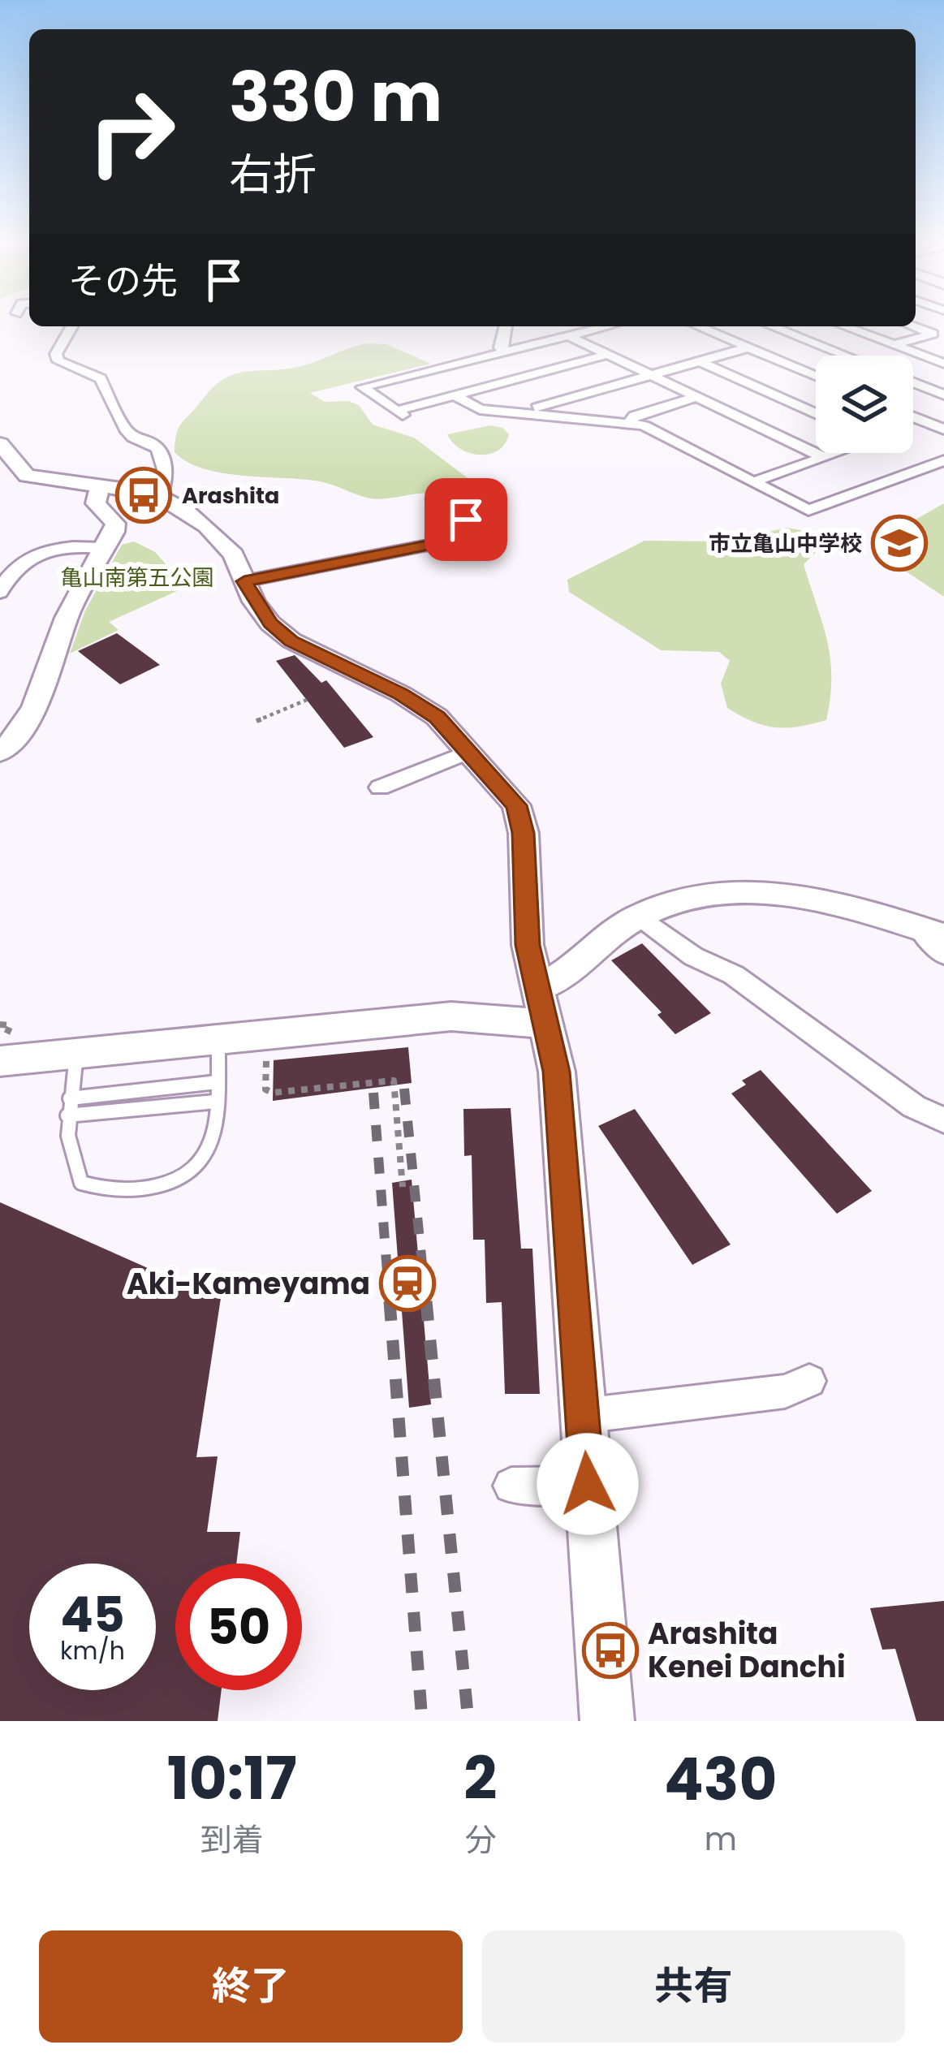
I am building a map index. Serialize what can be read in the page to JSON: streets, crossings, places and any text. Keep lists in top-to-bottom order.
{
  "parks": ["亀山南第五公園"],
  "places": {
    "bus stop": ["Arashita", "Arashita Kenei Danchi"],
    "school or university": ["市立亀山中学校"],
    "station": ["Aki-Kameyama"]
  },
  "page": {
    "turn": ["330 m", "右折"],
    "then": "その先",
    "speed": "45 km/h",
    "limit": "50",
    "eta": [
      "10:17",
      "到着",
      "2",
      "分",
      "430",
      "m"
    ],
    "buttons": ["終了", "共有"]
  }
}
